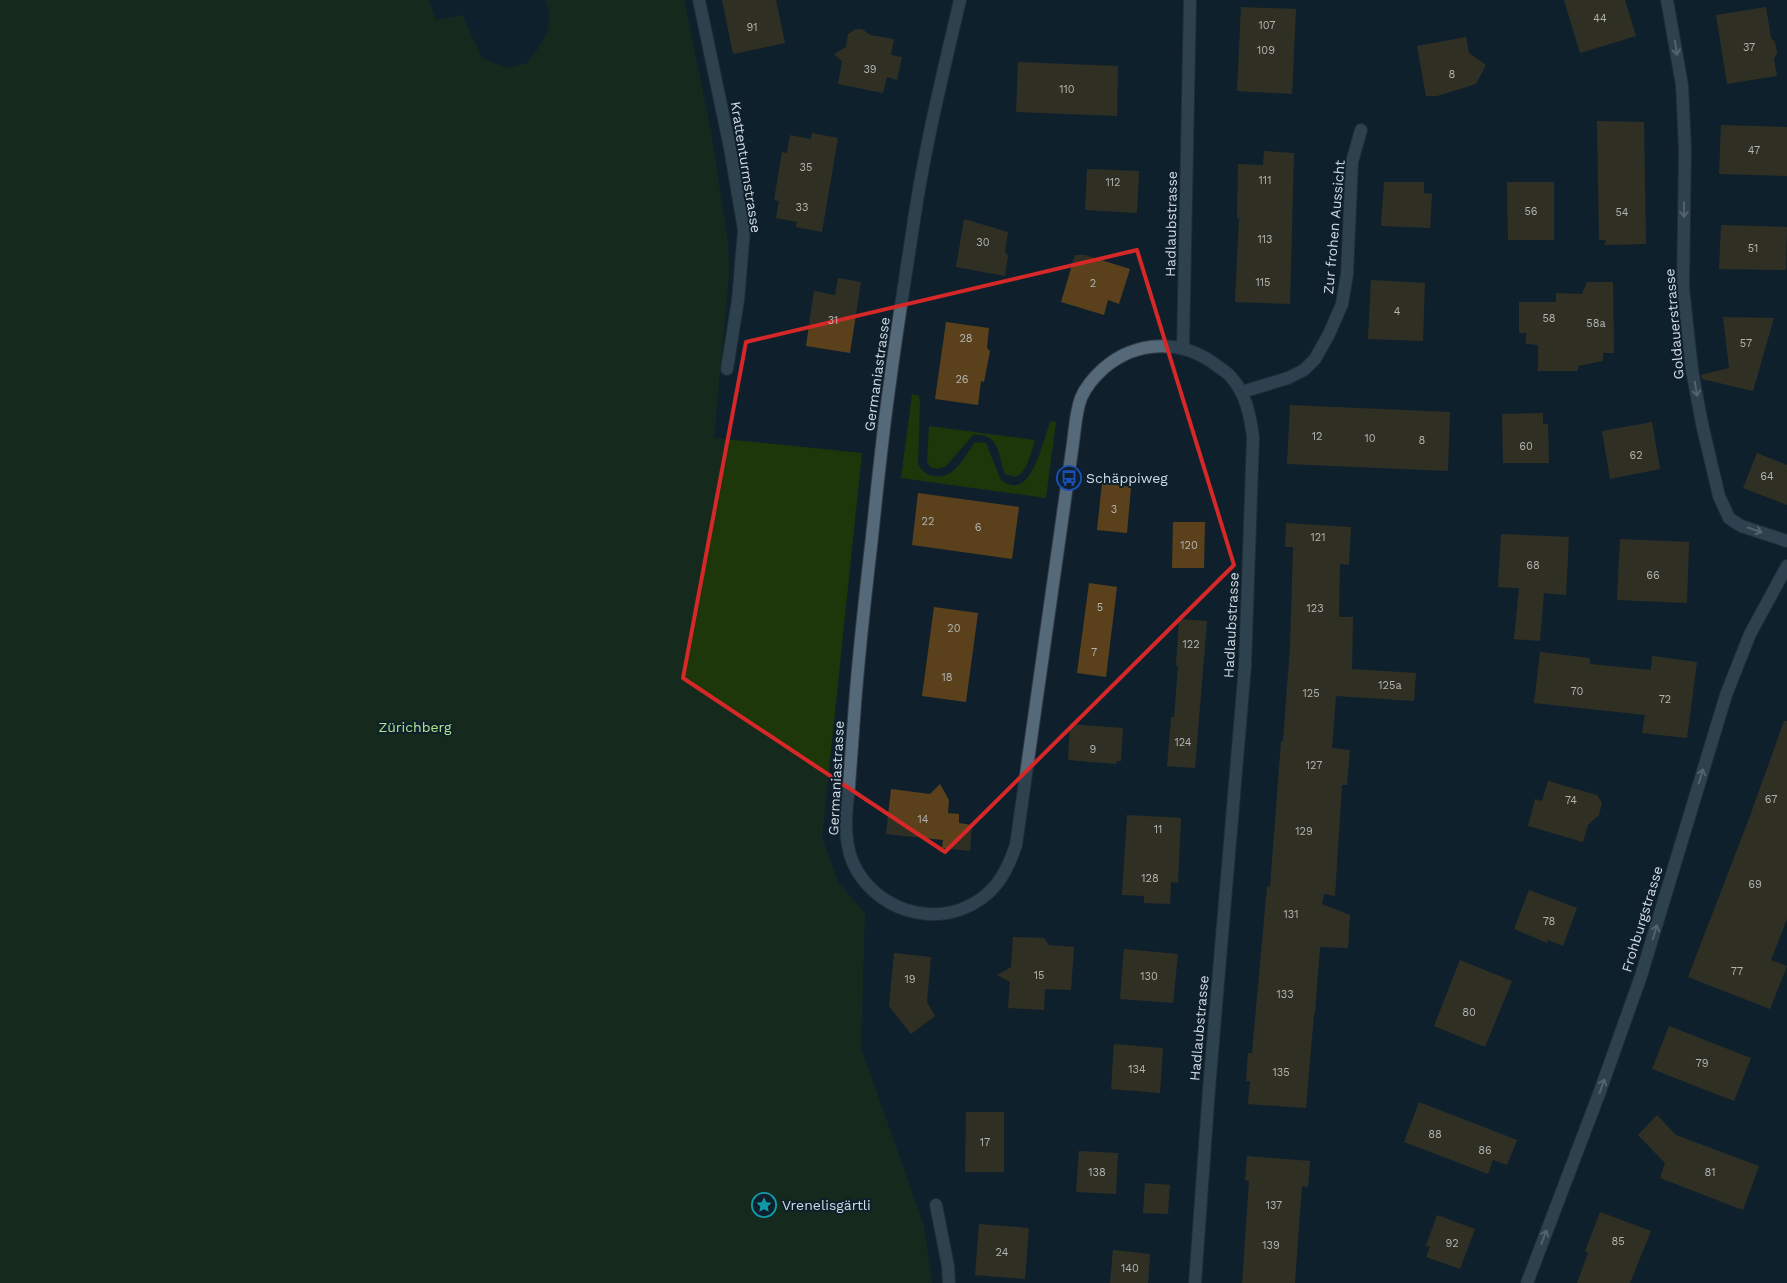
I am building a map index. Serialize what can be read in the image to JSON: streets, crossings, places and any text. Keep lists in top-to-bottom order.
{
  "streets": {
    "street": [
      "Krattenturmstrasse",
      "Hadlaubstrasse",
      "Zur frohen Aussicht",
      "Goldauerstrasse",
      "Germaniastrasse",
      "Frohburgstrasse"
    ]
  },
  "crossings": [
    ["Hadlaubstrasse", "Zur frohen Aussicht"],
    ["Hadlaubstrasse", "Germaniastrasse"]
  ],
  "one_way": ["Goldauerstrasse", "Frohburgstrasse"],
  "parks": ["Zürichberg"],
  "places": {
    "bus stop": ["Schäppiweg"],
    "place": ["Vrenelisgärtli"]
  },
  "house_numbers": [
    "44",
    "107",
    "91",
    "37",
    "109",
    "39",
    "8",
    "110",
    "47",
    "35",
    "111",
    "112",
    "33",
    "56",
    "54",
    "113",
    "30",
    "51",
    "115",
    "2",
    "4",
    "58",
    "31",
    "58a",
    "28",
    "57",
    "26",
    "12",
    "10",
    "8",
    "60",
    "62",
    "64",
    "3",
    "22",
    "6",
    "121",
    "120",
    "68",
    "66",
    "5",
    "123",
    "20",
    "122",
    "7",
    "18",
    "125a",
    "70",
    "125",
    "72",
    "124",
    "9",
    "127",
    "67",
    "74",
    "14",
    "11",
    "129",
    "128",
    "69",
    "131",
    "78",
    "77",
    "15",
    "130",
    "19",
    "133",
    "80",
    "79",
    "134",
    "135",
    "88",
    "17",
    "86",
    "138",
    "81",
    "137",
    "85",
    "92",
    "139",
    "24",
    "140"
  ]
}
